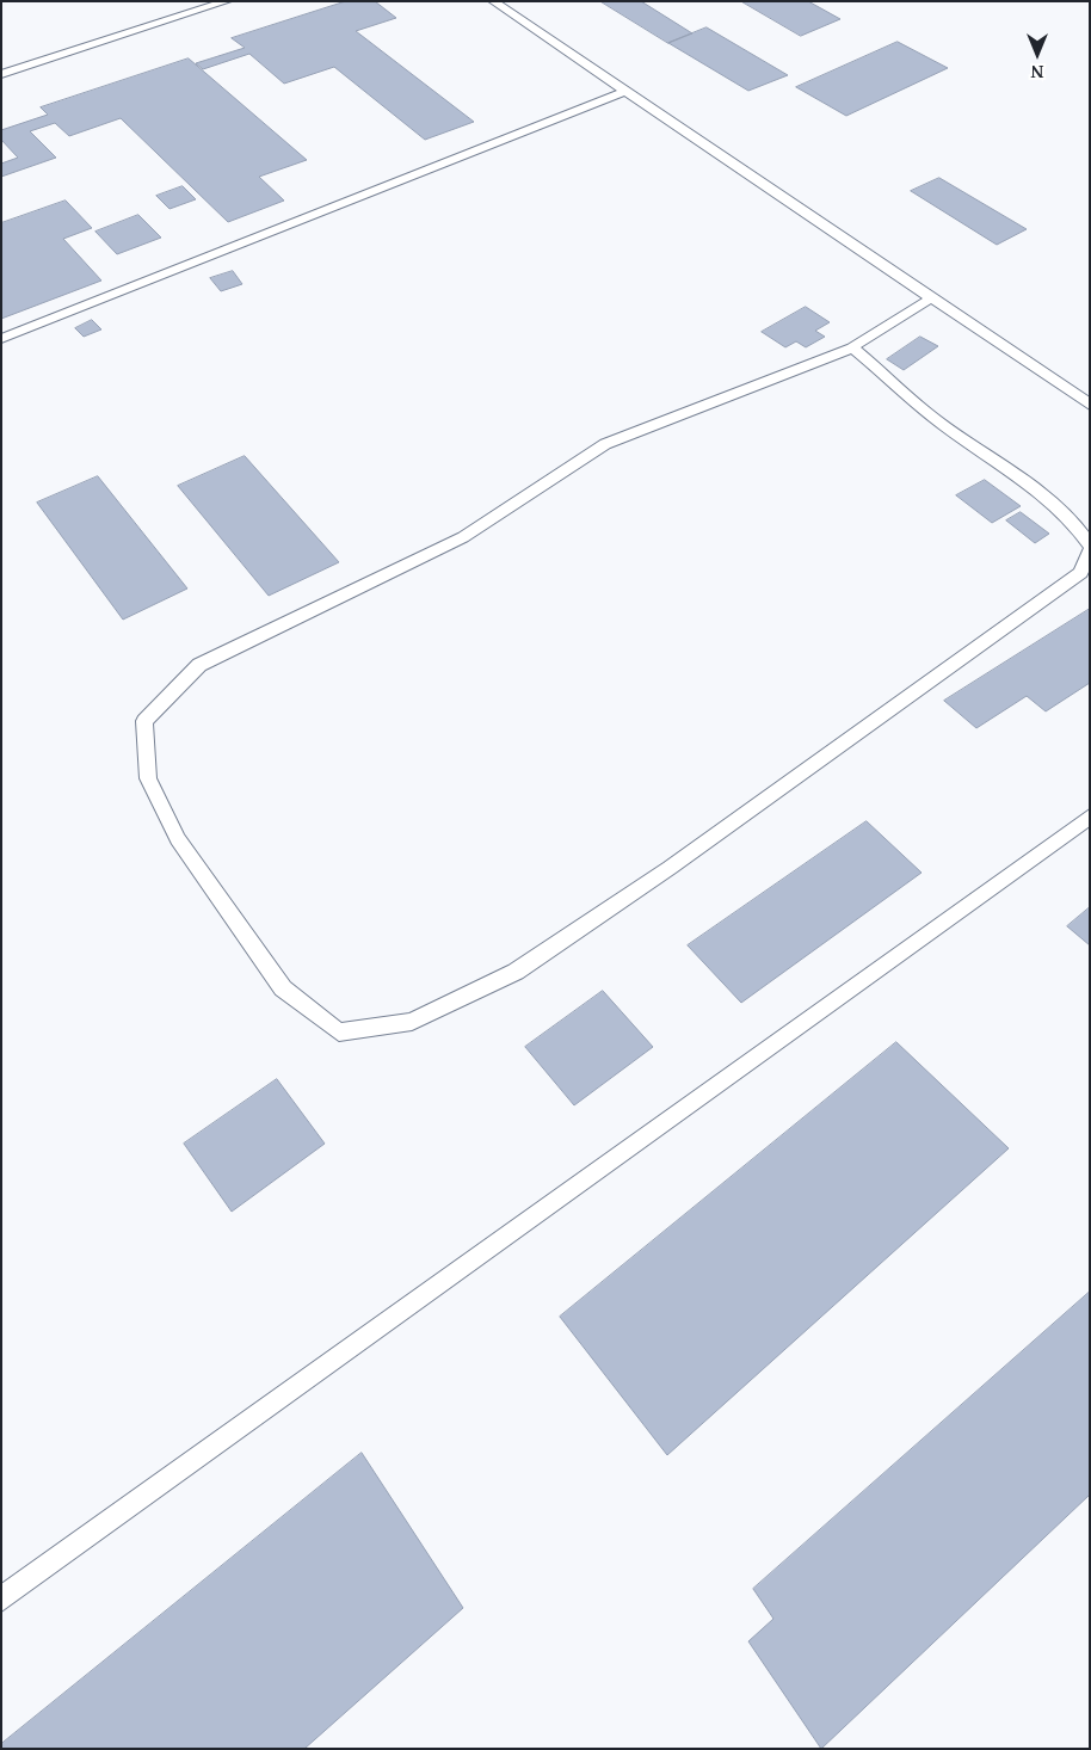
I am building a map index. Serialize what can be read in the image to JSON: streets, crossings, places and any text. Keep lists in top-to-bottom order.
{
  "north": "bottom"
}
